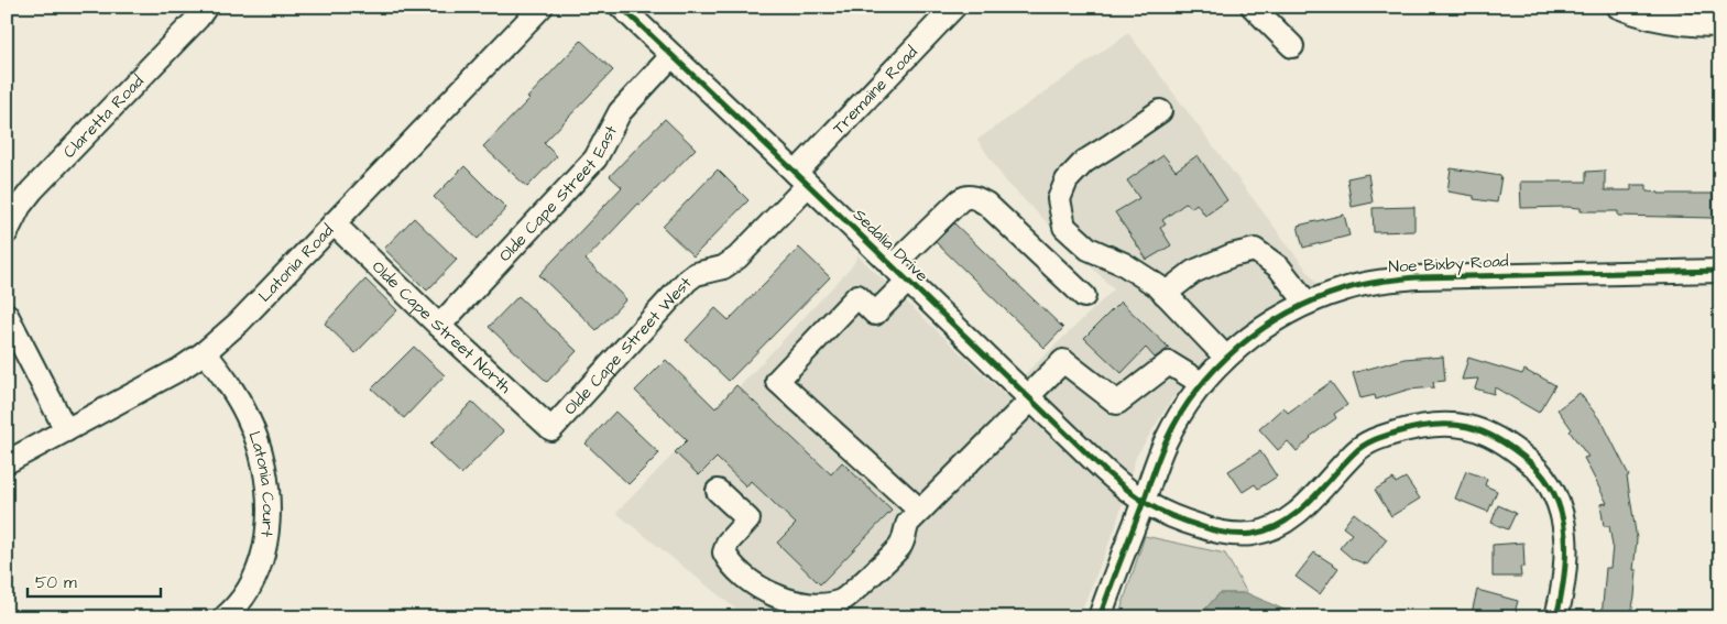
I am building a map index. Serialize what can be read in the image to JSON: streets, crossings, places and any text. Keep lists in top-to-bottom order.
{
  "streets": {
    "street": [
      "Tremaine Road",
      "Claretta Road",
      "Olde Cape Street East",
      "Sedalia Drive",
      "Latonia Road",
      "Noe Bixby Road",
      "Olde Cape Street North",
      "Olde Cape Street West",
      "Latonia Court"
    ]
  },
  "crossings": [
    ["Tremaine Road", "Sedalia Drive"],
    ["Tremaine Road", "Olde Cape Street West"],
    ["Olde Cape Street East", "Sedalia Drive"],
    ["Olde Cape Street East", "Olde Cape Street North"],
    ["Sedalia Drive", "Noe Bixby Road"],
    ["Sedalia Drive", "Olde Cape Street West"],
    ["Latonia Road", "Olde Cape Street North"],
    ["Latonia Road", "Latonia Court"],
    ["Olde Cape Street North", "Olde Cape Street West"]
  ],
  "scale_bar": "50 m"
}
